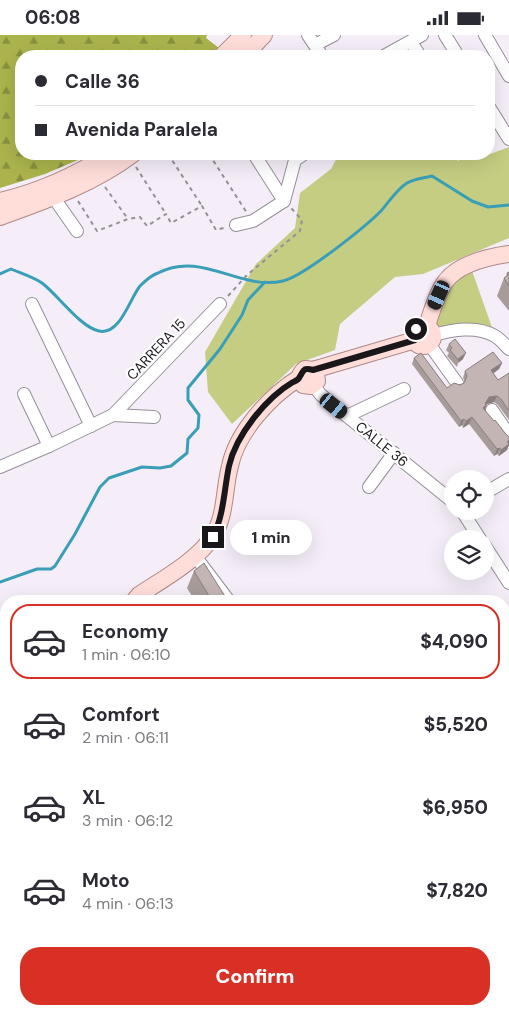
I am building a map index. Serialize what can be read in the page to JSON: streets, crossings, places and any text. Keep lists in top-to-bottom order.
{
  "streets": {
    "street": ["CARRERA 15", "CALLE 36"]
  },
  "page": {
    "status": "06:08",
    "banner": ["Calle 36", "Avenida Paralela"],
    "bubble": "1 min",
    "list": [
      {
        "name": "Economy",
        "note": "1 min · 06:10",
        "value": "$4,090"
      },
      {
        "name": "Comfort",
        "note": "2 min · 06:11",
        "value": "$5,520"
      },
      {
        "name": "XL",
        "note": "3 min · 06:12",
        "value": "$6,950"
      },
      {
        "name": "Moto",
        "note": "4 min · 06:13",
        "value": "$7,820"
      }
    ],
    "buttons": "Confirm"
  }
}
